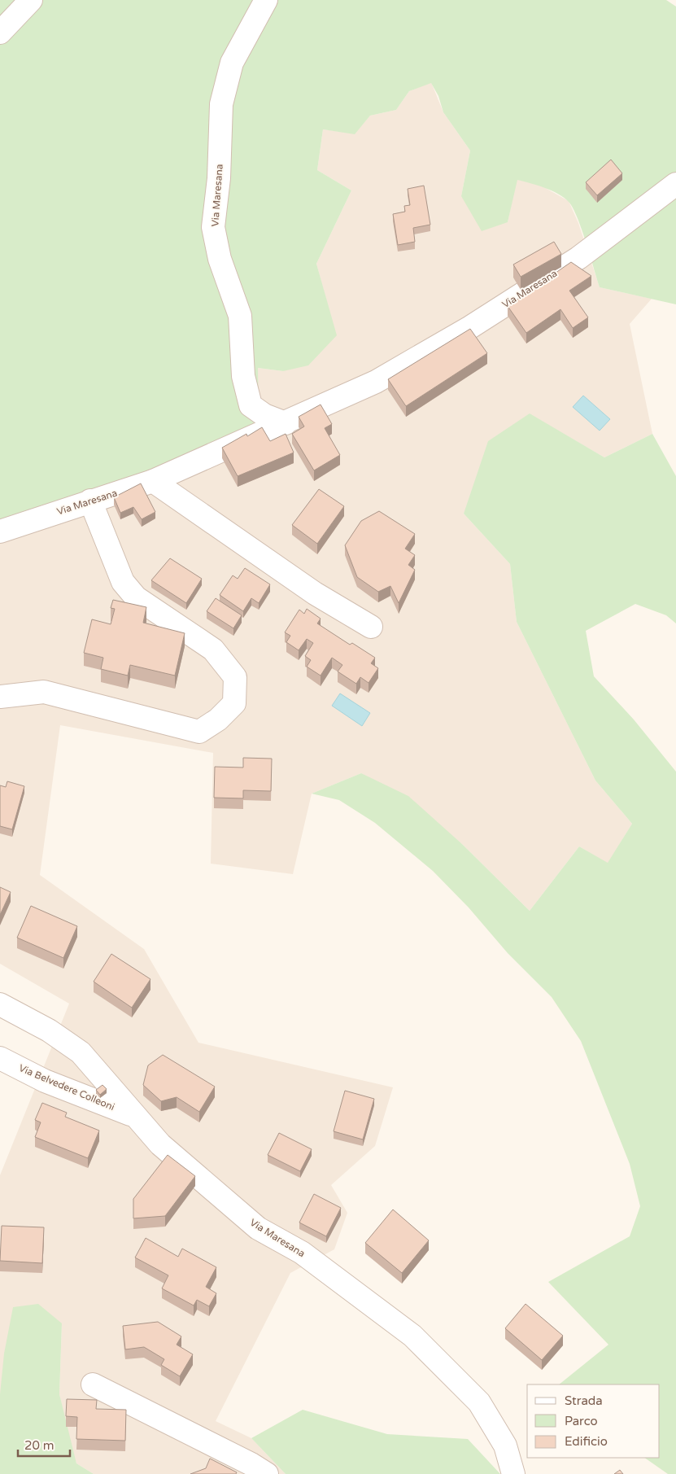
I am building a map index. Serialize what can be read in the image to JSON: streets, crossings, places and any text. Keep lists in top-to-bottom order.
{
  "streets": {
    "street": ["Via Maresana", "Via Belvedere Colleoni"]
  },
  "crossings": [
    ["Via Maresana", "Via Belvedere Colleoni"]
  ],
  "legend": ["Strada", "Parco", "Edificio"],
  "scale_bar": "20 m"
}
